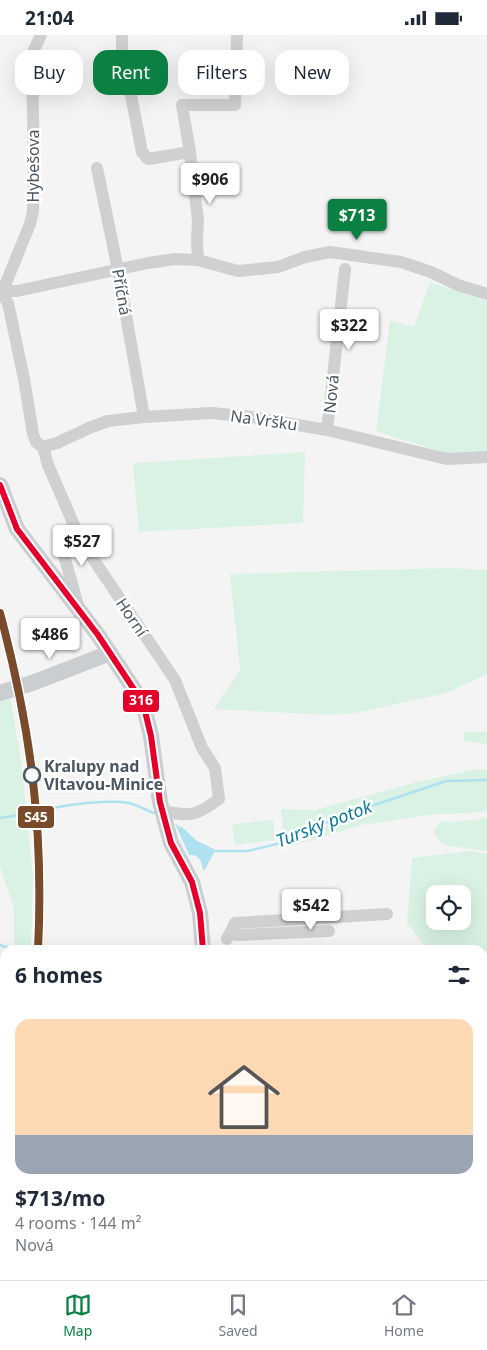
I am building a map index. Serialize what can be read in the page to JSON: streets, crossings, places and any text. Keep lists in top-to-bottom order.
{
  "streets": {
    "street": [
      "Hybešova",
      "Příčná",
      "Nová",
      "Na Vršku",
      "Horní"
    ]
  },
  "crossings": [
    ["Hybešova", "Horní"],
    ["Příčná", "Na Vršku"],
    ["Nová", "Na Vršku"],
    ["Na Vršku", "Horní"]
  ],
  "water": ["Turský potok"],
  "places": ["Kralupy nad Vltavou-Minice"],
  "lines": ["transit line 316", "transit line S45"],
  "page": {
    "status": "21:04",
    "chip": [
      "Buy",
      "Rent",
      "Filters",
      "New"
    ],
    "price": [
      "$906",
      "$713",
      "$322",
      "$527",
      "$486",
      "$542"
    ],
    "heading": "6 homes",
    "list": [
      {
        "name": "$713/mo",
        "note": "4 rooms · 144 m² · Nová"
      }
    ],
    "tabs": ["Map", "Saved", "Home"]
  }
}
